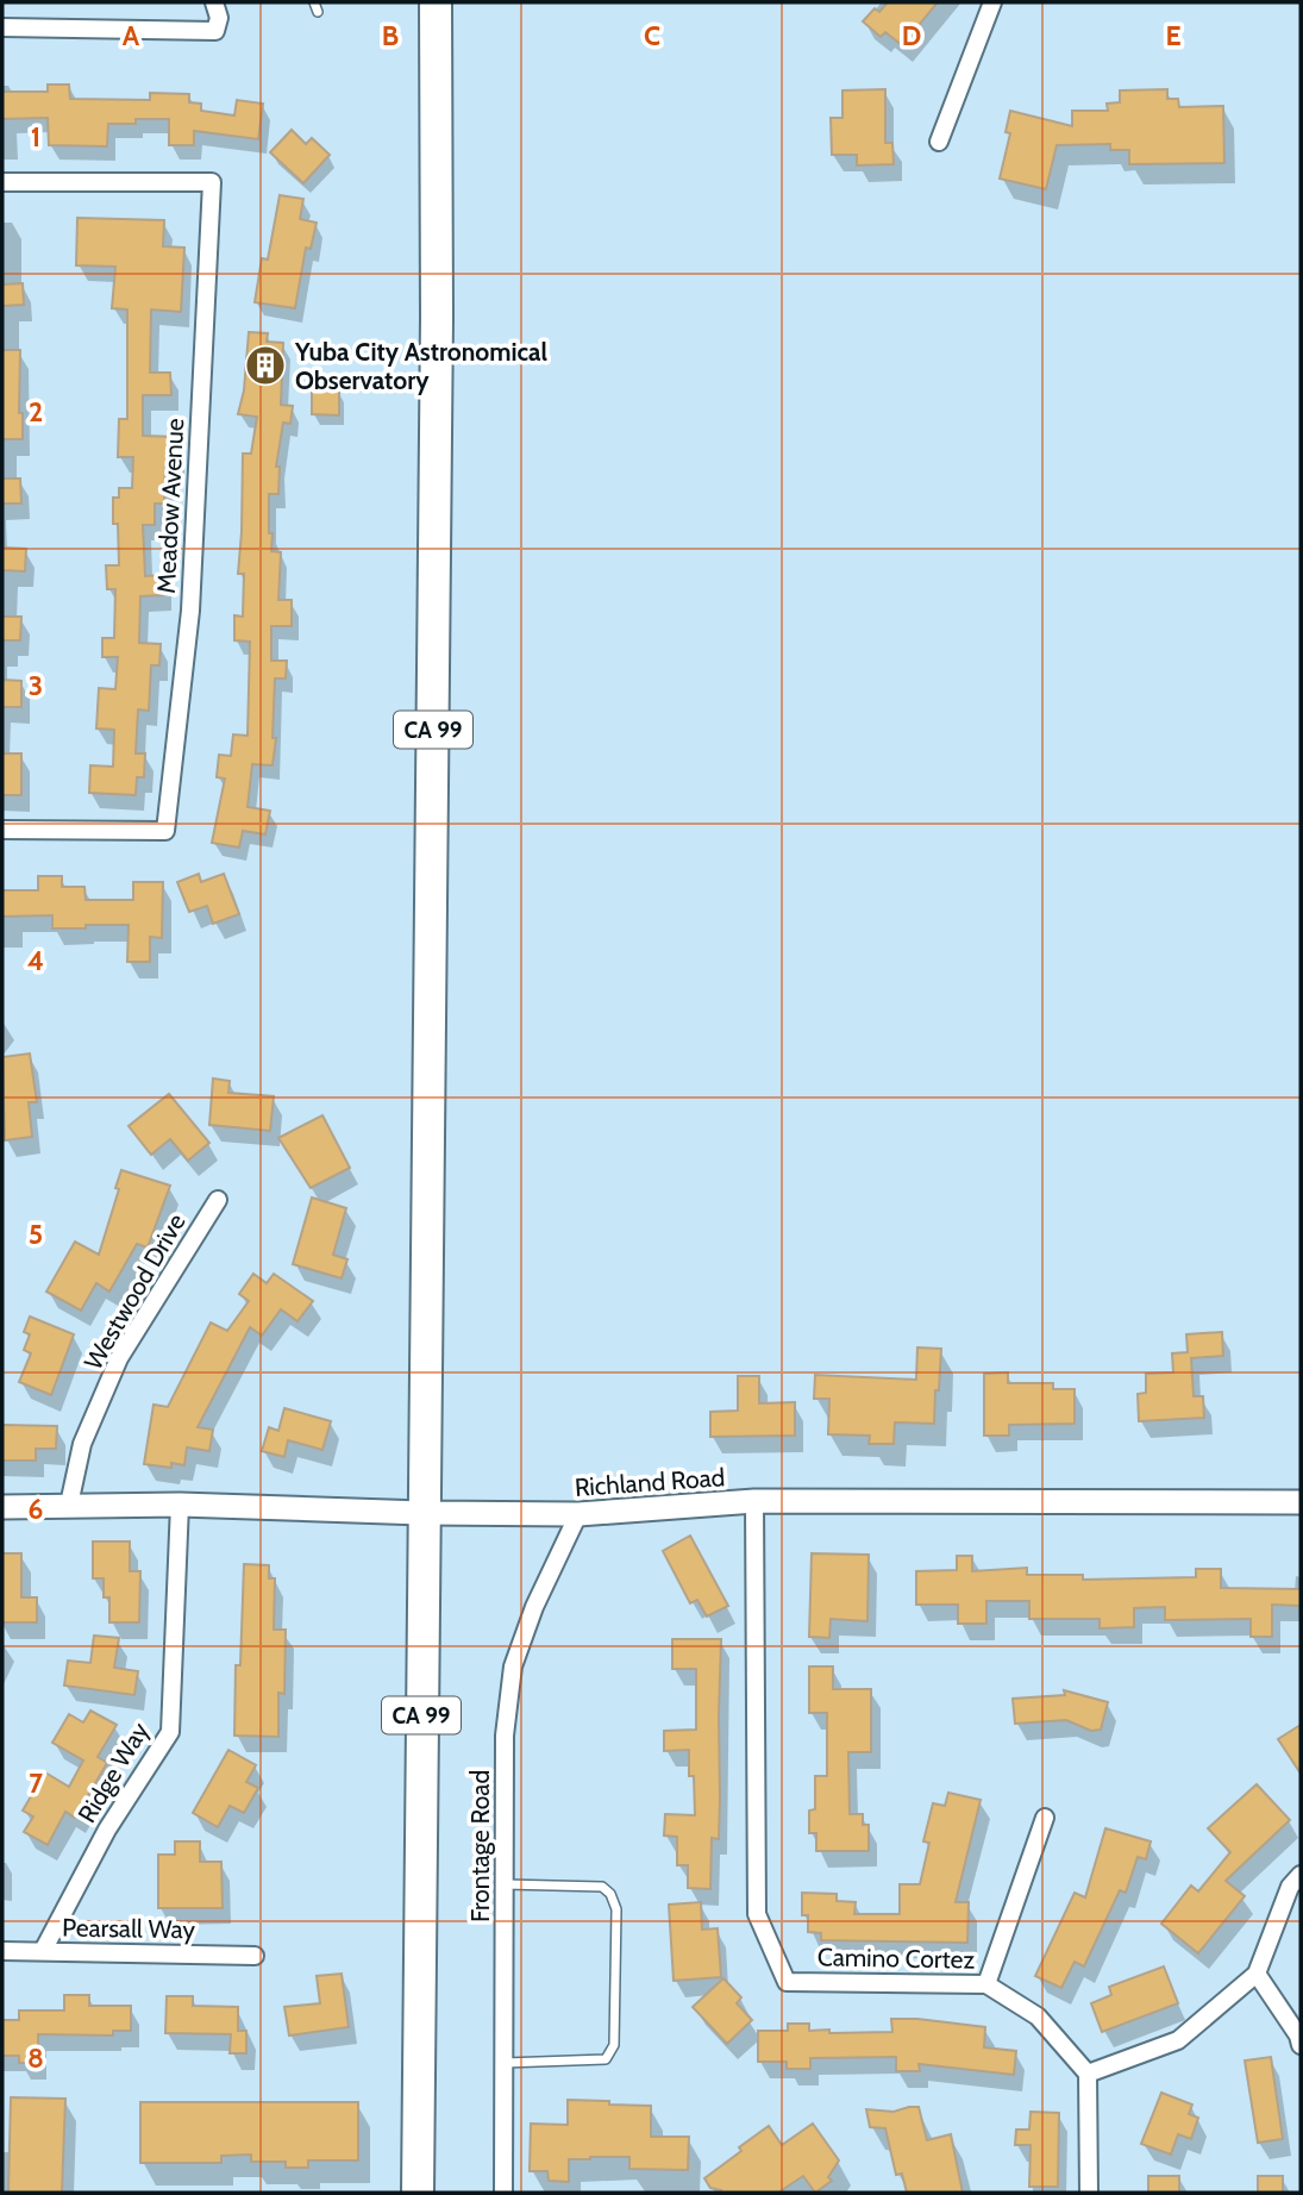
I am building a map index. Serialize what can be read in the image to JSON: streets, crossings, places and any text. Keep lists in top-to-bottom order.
{
  "streets": {
    "highway": ["CA 99"],
    "street": [
      "Meadow Avenue",
      "Westwood Drive",
      "Richland Road",
      "Ridge Way",
      "Frontage Road",
      "Pearsall Way",
      "Camino Cortez"
    ]
  },
  "crossings": [
    ["CA 99", "Richland Road"],
    ["Westwood Drive", "Richland Road"],
    ["Richland Road", "Ridge Way"],
    ["Richland Road", "Frontage Road"],
    ["Richland Road", "Camino Cortez"],
    ["Ridge Way", "Pearsall Way"]
  ],
  "places": {
    "building": ["Yuba City Astronomical Observatory"]
  },
  "grid": {
    "columns": [
      "A",
      "B",
      "C",
      "D",
      "E"
    ],
    "rows": [
      "1",
      "2",
      "3",
      "4",
      "5",
      "6",
      "7",
      "8"
    ]
  }
}
